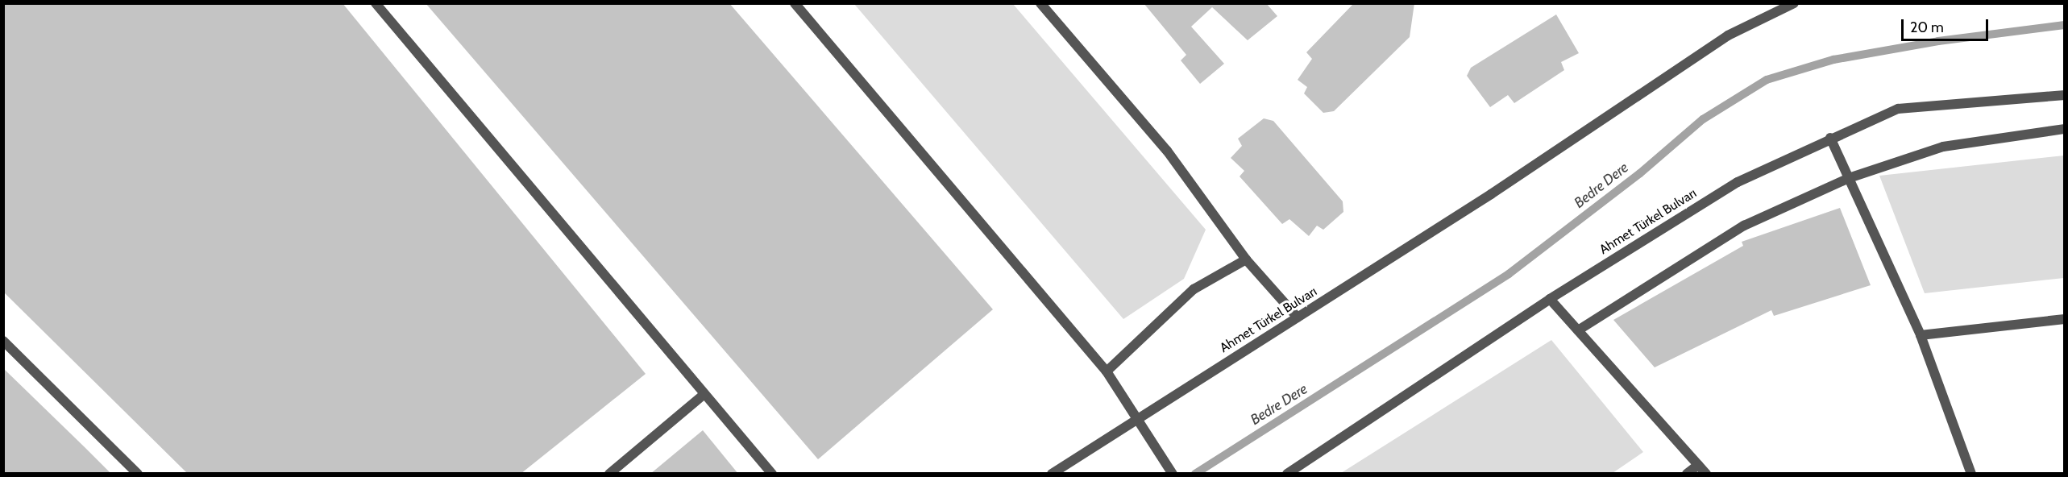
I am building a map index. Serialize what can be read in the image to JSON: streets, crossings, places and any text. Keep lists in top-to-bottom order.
{
  "streets": {
    "street": ["Ahmet Türkel Bulvarı"]
  },
  "water": ["Bedre Dere"],
  "scale_bar": "20 m"
}
